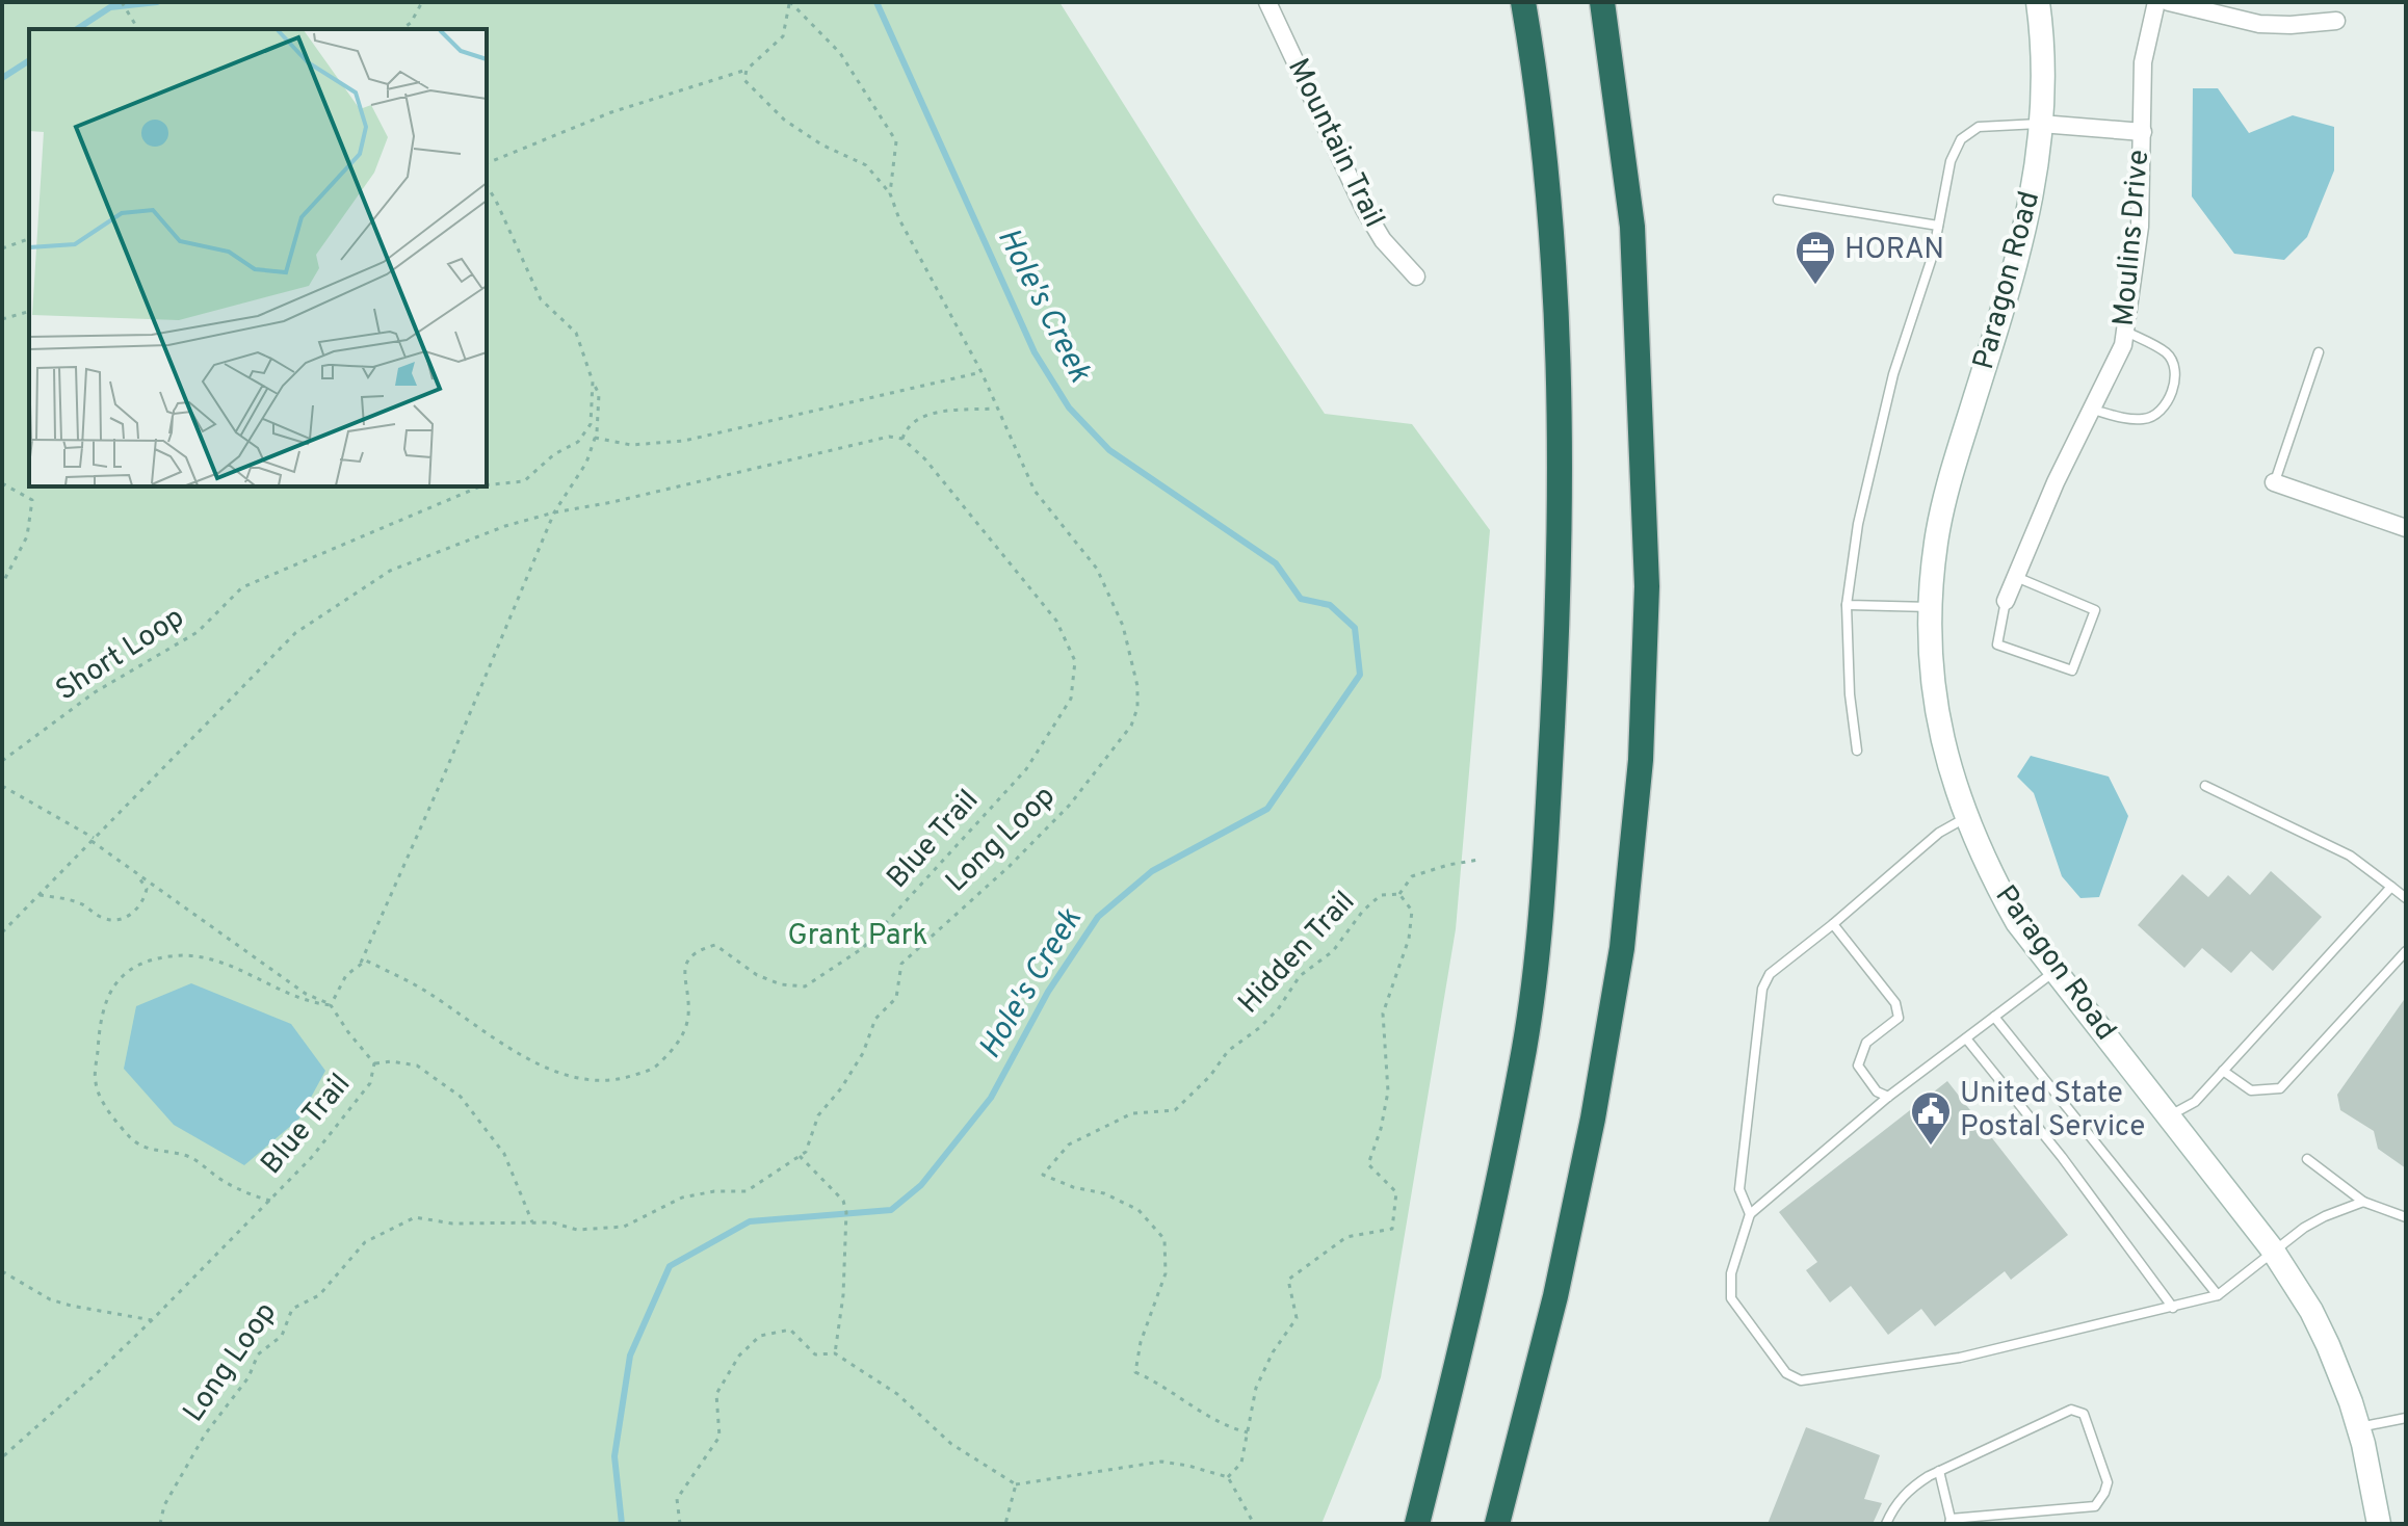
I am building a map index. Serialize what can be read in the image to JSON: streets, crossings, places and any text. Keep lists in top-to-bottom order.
{
  "streets": {
    "street": ["Mountain Trail", "Moulins Drive", "Paragon Road"],
    "path": [
      "Short Loop",
      "Blue Trail",
      "Long Loop",
      "Hidden Trail"
    ]
  },
  "water": ["Hole's Creek"],
  "parks": ["Grant Park"],
  "places": {
    "office": ["HORAN"],
    "public building": ["United State Postal Service"]
  }
}
